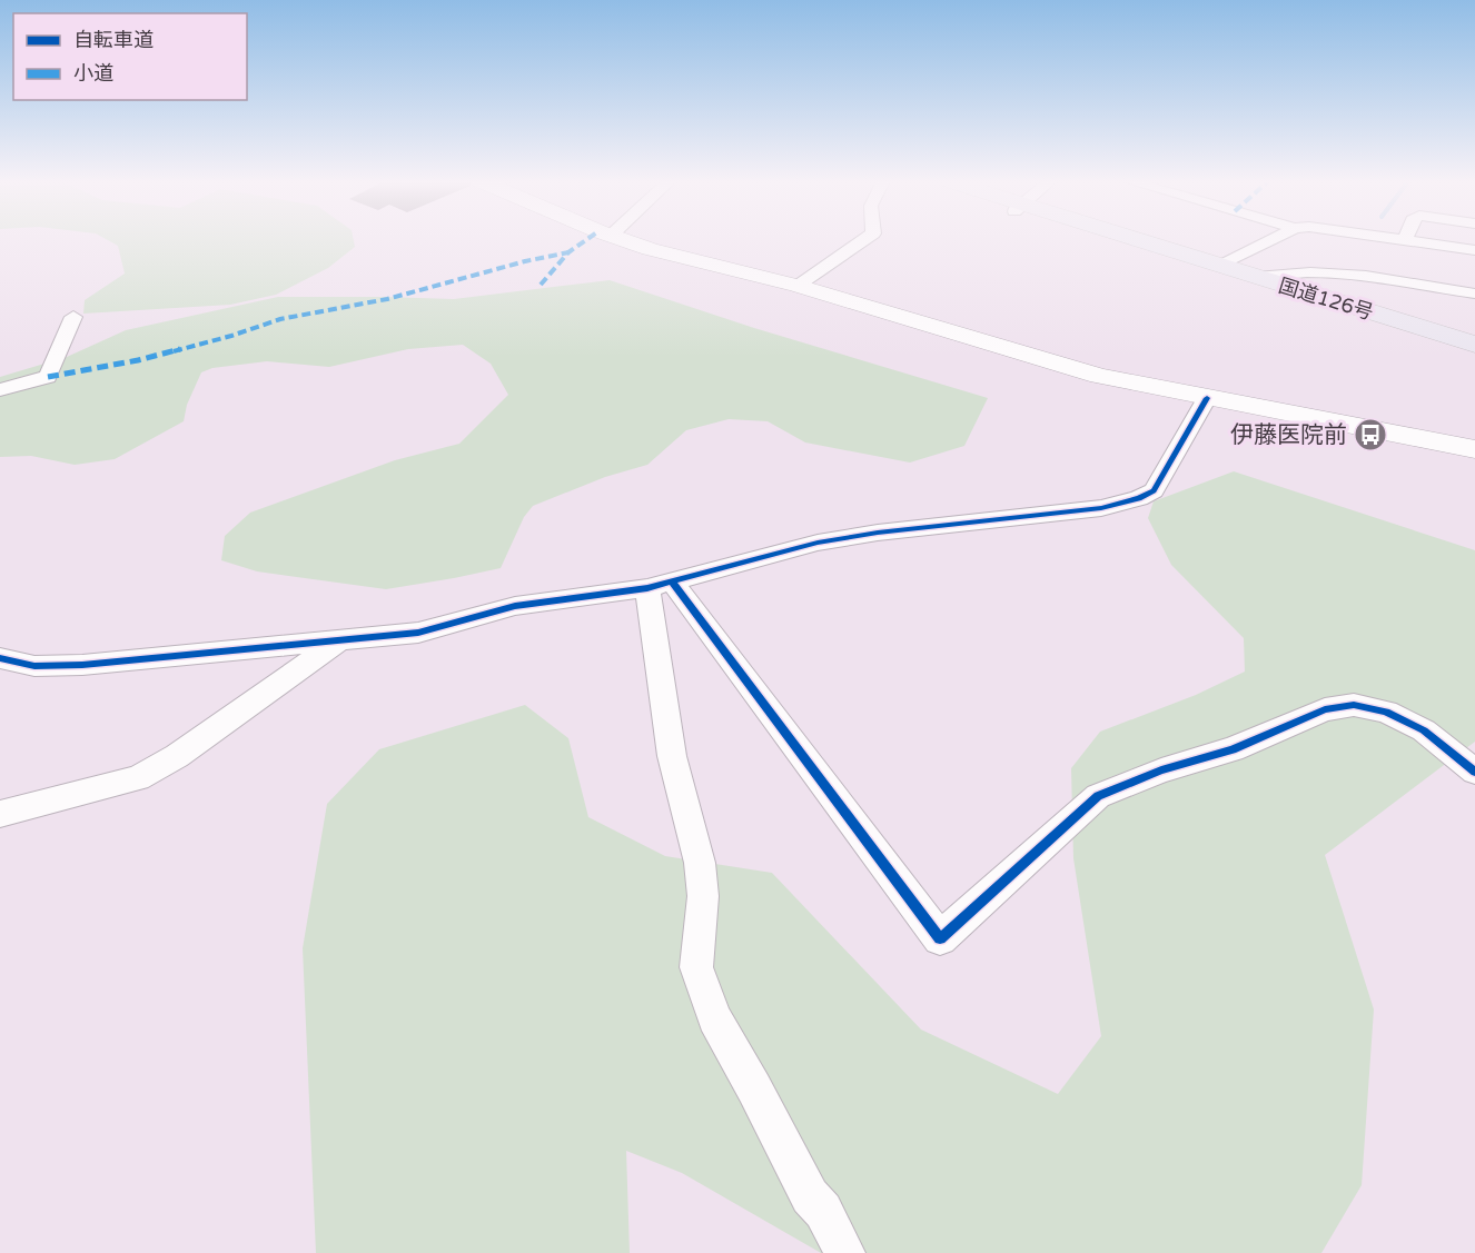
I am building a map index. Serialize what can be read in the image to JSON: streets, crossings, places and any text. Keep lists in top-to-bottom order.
{
  "streets": {
    "highway": ["国道126号"]
  },
  "places": {
    "bus stop": ["伊藤医院前"]
  },
  "legend": ["自転車道", "小道"]
}
